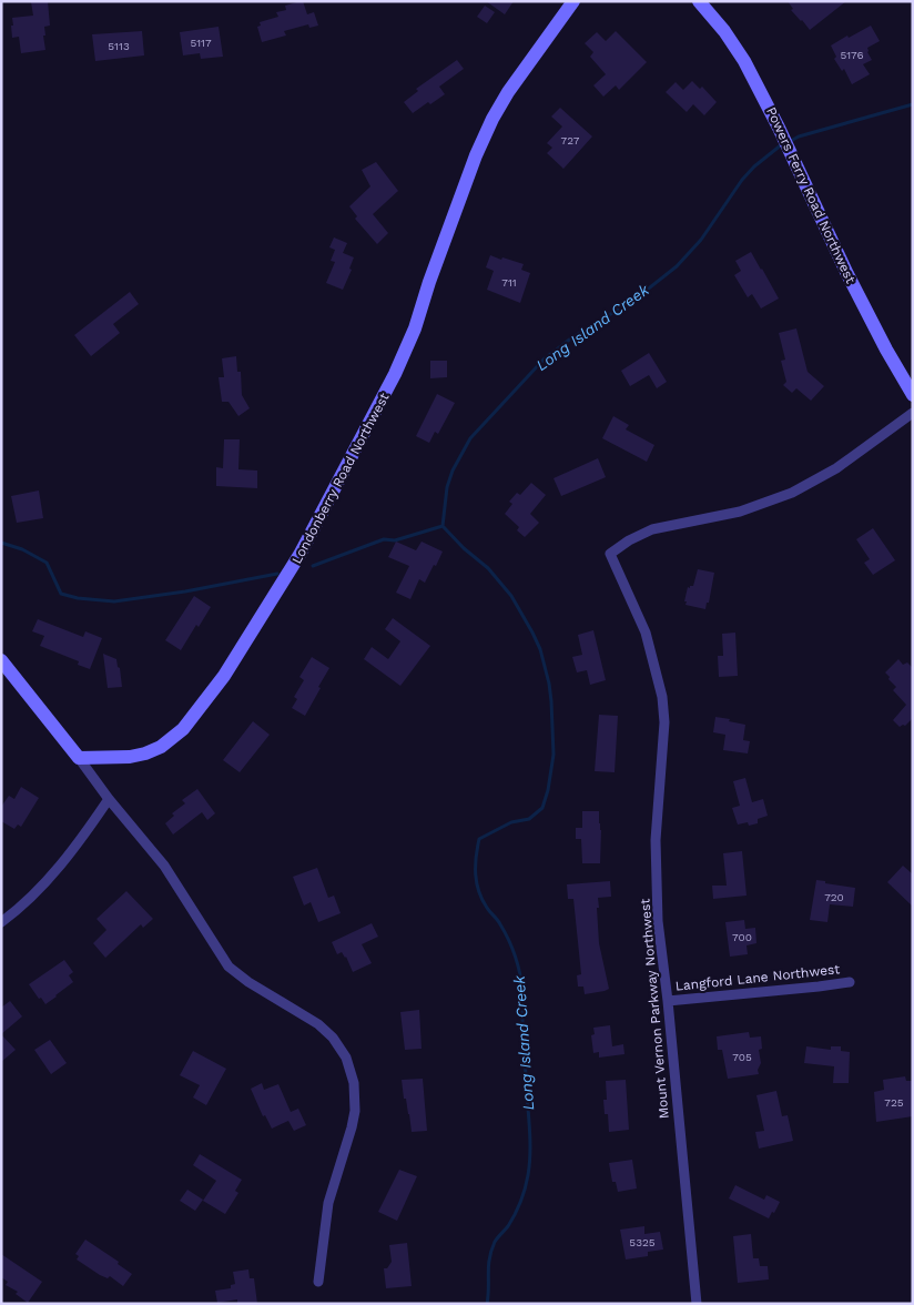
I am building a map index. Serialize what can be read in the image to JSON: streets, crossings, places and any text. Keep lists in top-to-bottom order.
{
  "streets": {
    "street": [
      "Powers Ferry Road Northwest",
      "Londonberry Road Northwest",
      "Langford Lane Northwest",
      "Mount Vernon Parkway Northwest"
    ]
  },
  "crossings": [
    ["Langford Lane Northwest", "Mount Vernon Parkway Northwest"]
  ],
  "water": ["Long Island Creek"],
  "house_numbers": [
    "5117",
    "5113",
    "5176",
    "727",
    "711",
    "720",
    "700",
    "705",
    "725",
    "5325"
  ]
}
